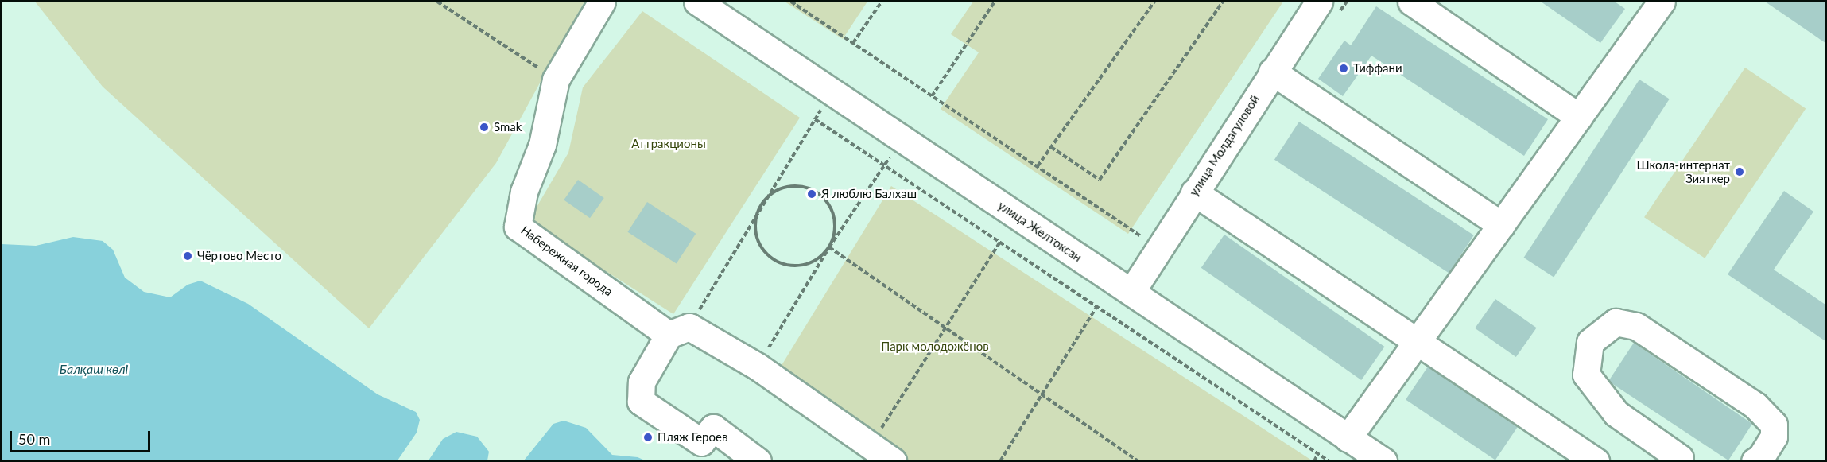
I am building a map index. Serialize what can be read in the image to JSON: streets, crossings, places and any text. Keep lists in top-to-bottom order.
{
  "streets": {
    "street": ["улица Молдагуловой", "улица Желтоксан", "Набережная города"]
  },
  "crossings": [
    ["улица Молдагуловой", "улица Желтоксан"]
  ],
  "water": ["Балқаш көлі"],
  "parks": ["Аттракционы", "Парк молодожёнов"],
  "places": [
    "Тиффани",
    "Smak",
    "Школа-интернат Зияткер",
    "Я люблю Балхаш",
    "Чёртово Место",
    "Пляж Героев"
  ],
  "scale_bar": "50 m"
}
